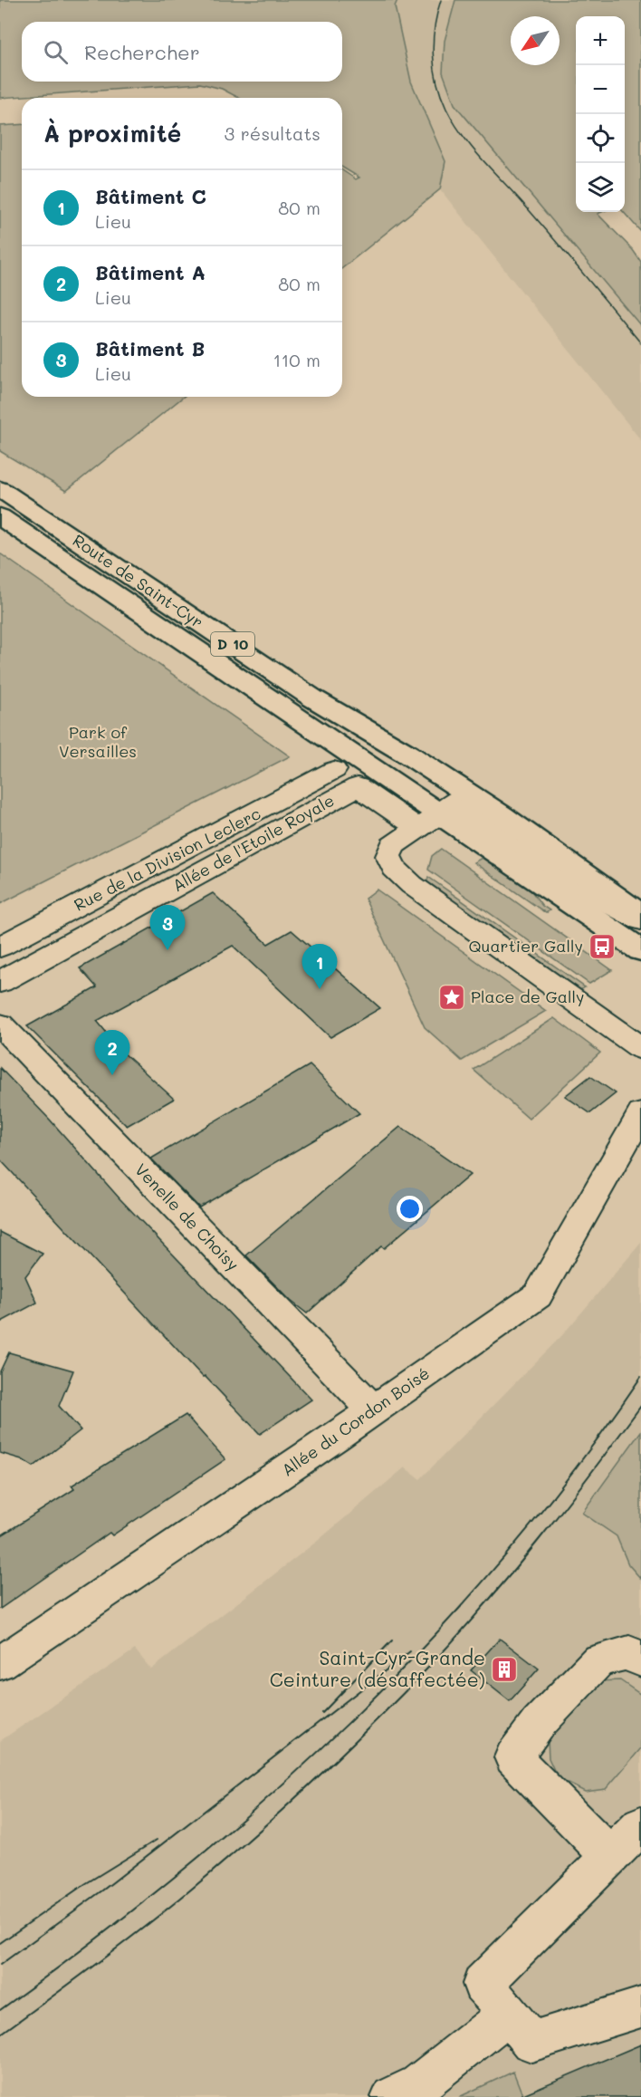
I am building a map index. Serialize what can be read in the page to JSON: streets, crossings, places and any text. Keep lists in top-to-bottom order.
{
  "streets": {
    "main road": ["Route de Saint-Cyr", "D 10"],
    "street": [
      "Allée de l'Etoile Royale",
      "Rue de la Division Leclerc",
      "Venelle de Choisy",
      "Allée du Cordon Boisé"
    ]
  },
  "crossings": [
    ["Route de Saint-Cyr", "D 10"],
    ["Route de Saint-Cyr", "Allée de l'Etoile Royale"],
    ["D 10", "Allée de l'Etoile Royale"],
    ["Venelle de Choisy", "Allée du Cordon Boisé"]
  ],
  "parks": ["Park of Versailles"],
  "places": {
    "bus stop": ["Quartier Gally"],
    "place": ["Place de Gally"],
    "building": ["Saint-Cyr-Grande Ceinture (désaffectée)"]
  },
  "north": "bottom left",
  "page": {
    "map_buttons": ["+", "−"],
    "search": "Rechercher",
    "heading": ["À proximité", "3 résultats"],
    "list": [
      {
        "mark": "1",
        "name": "Bâtiment C",
        "note": "Lieu",
        "value": "80 m"
      },
      {
        "mark": "2",
        "name": "Bâtiment A",
        "note": "Lieu",
        "value": "80 m"
      },
      {
        "mark": "3",
        "name": "Bâtiment B",
        "note": "Lieu",
        "value": "110 m"
      }
    ],
    "pins": ["3", "1", "2"]
  }
}
